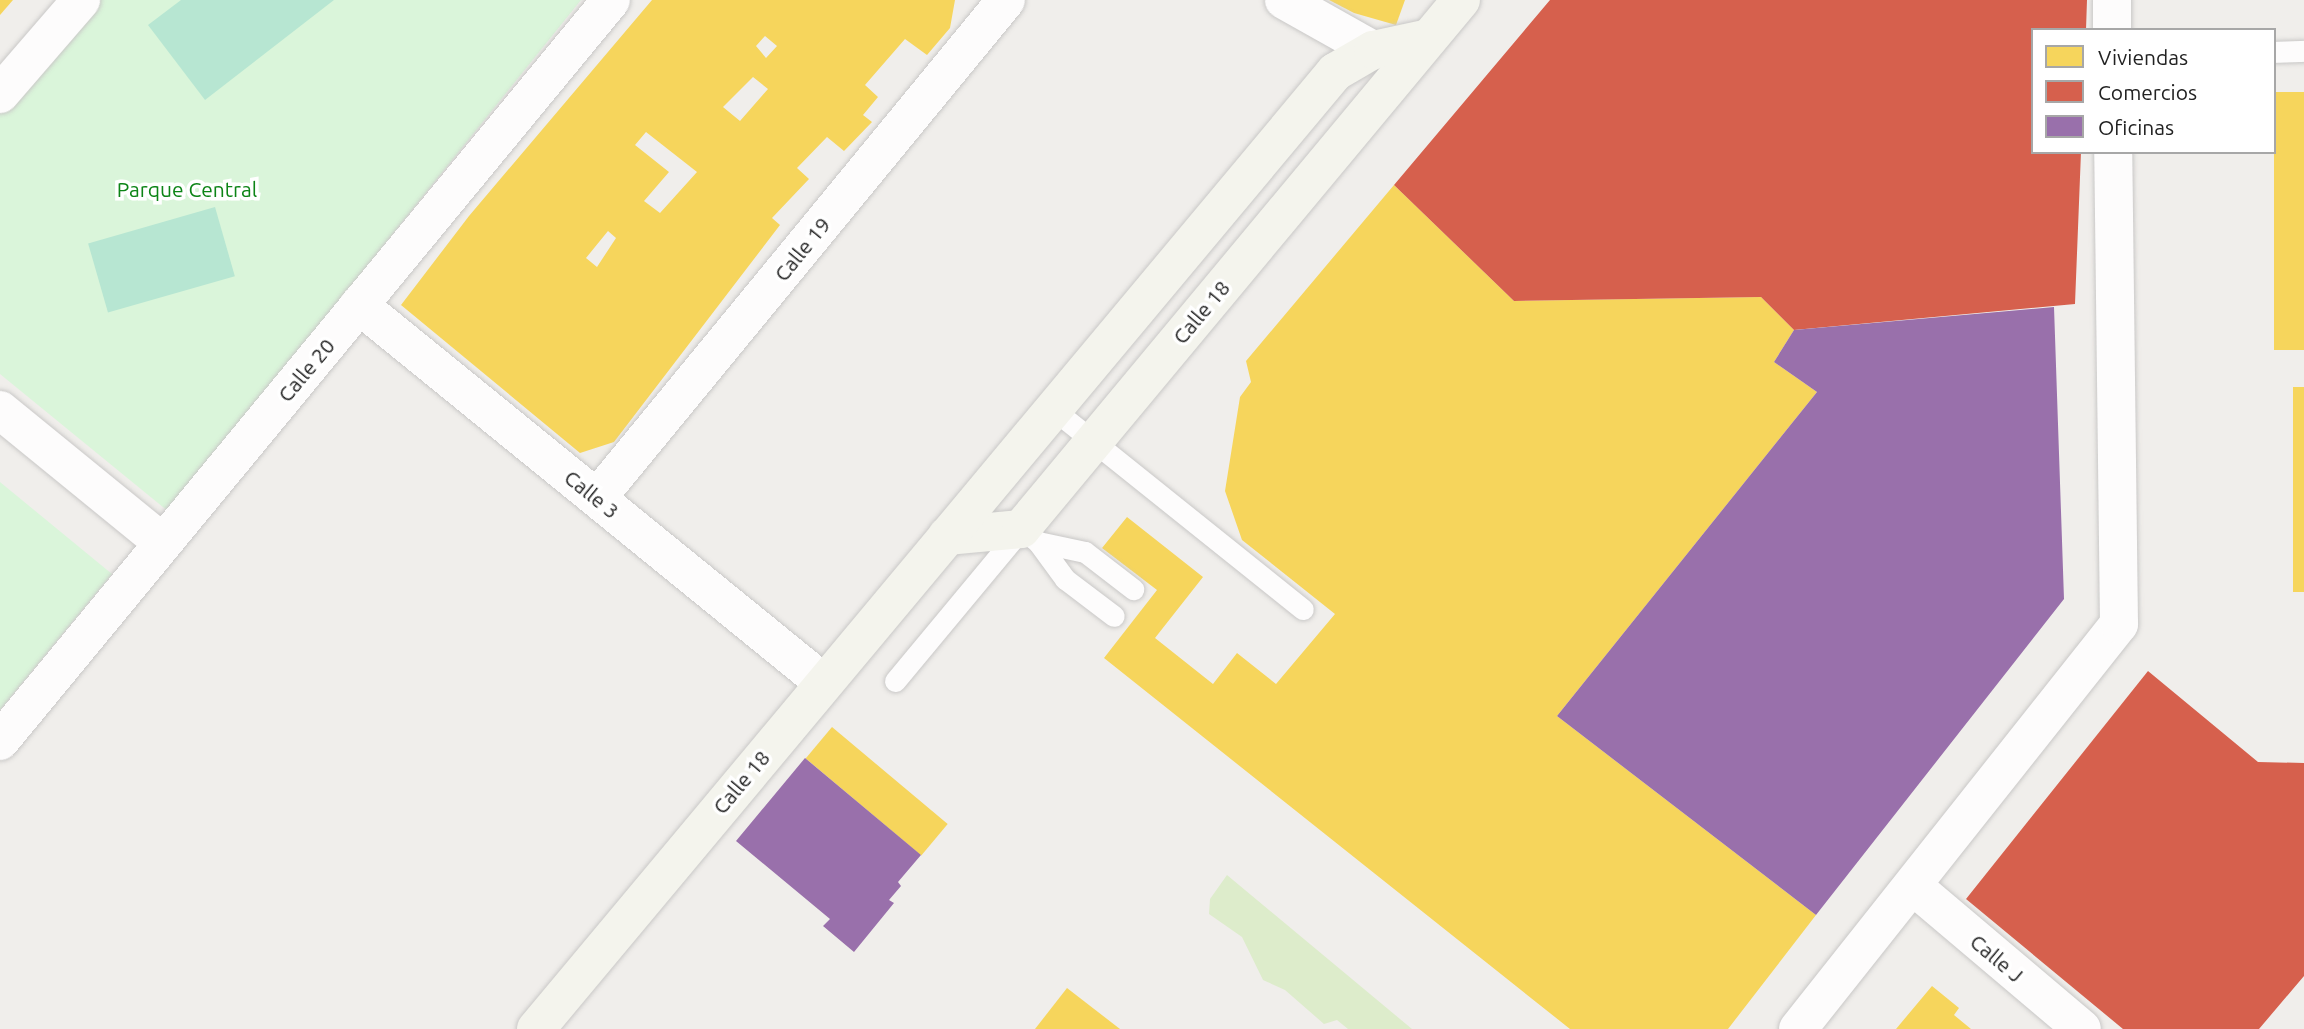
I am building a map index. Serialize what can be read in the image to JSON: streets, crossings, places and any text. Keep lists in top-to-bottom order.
{
  "streets": {
    "street": [
      "Calle 19",
      "Calle 18",
      "Calle 20",
      "Calle 3",
      "Calle J"
    ]
  },
  "crossings": [
    ["Calle 19", "Calle 3"],
    ["Calle 18", "Calle 3"],
    ["Calle 20", "Calle 3"]
  ],
  "parks": ["Parque Central"],
  "legend": ["Viviendas", "Comercios", "Oficinas"]
}
